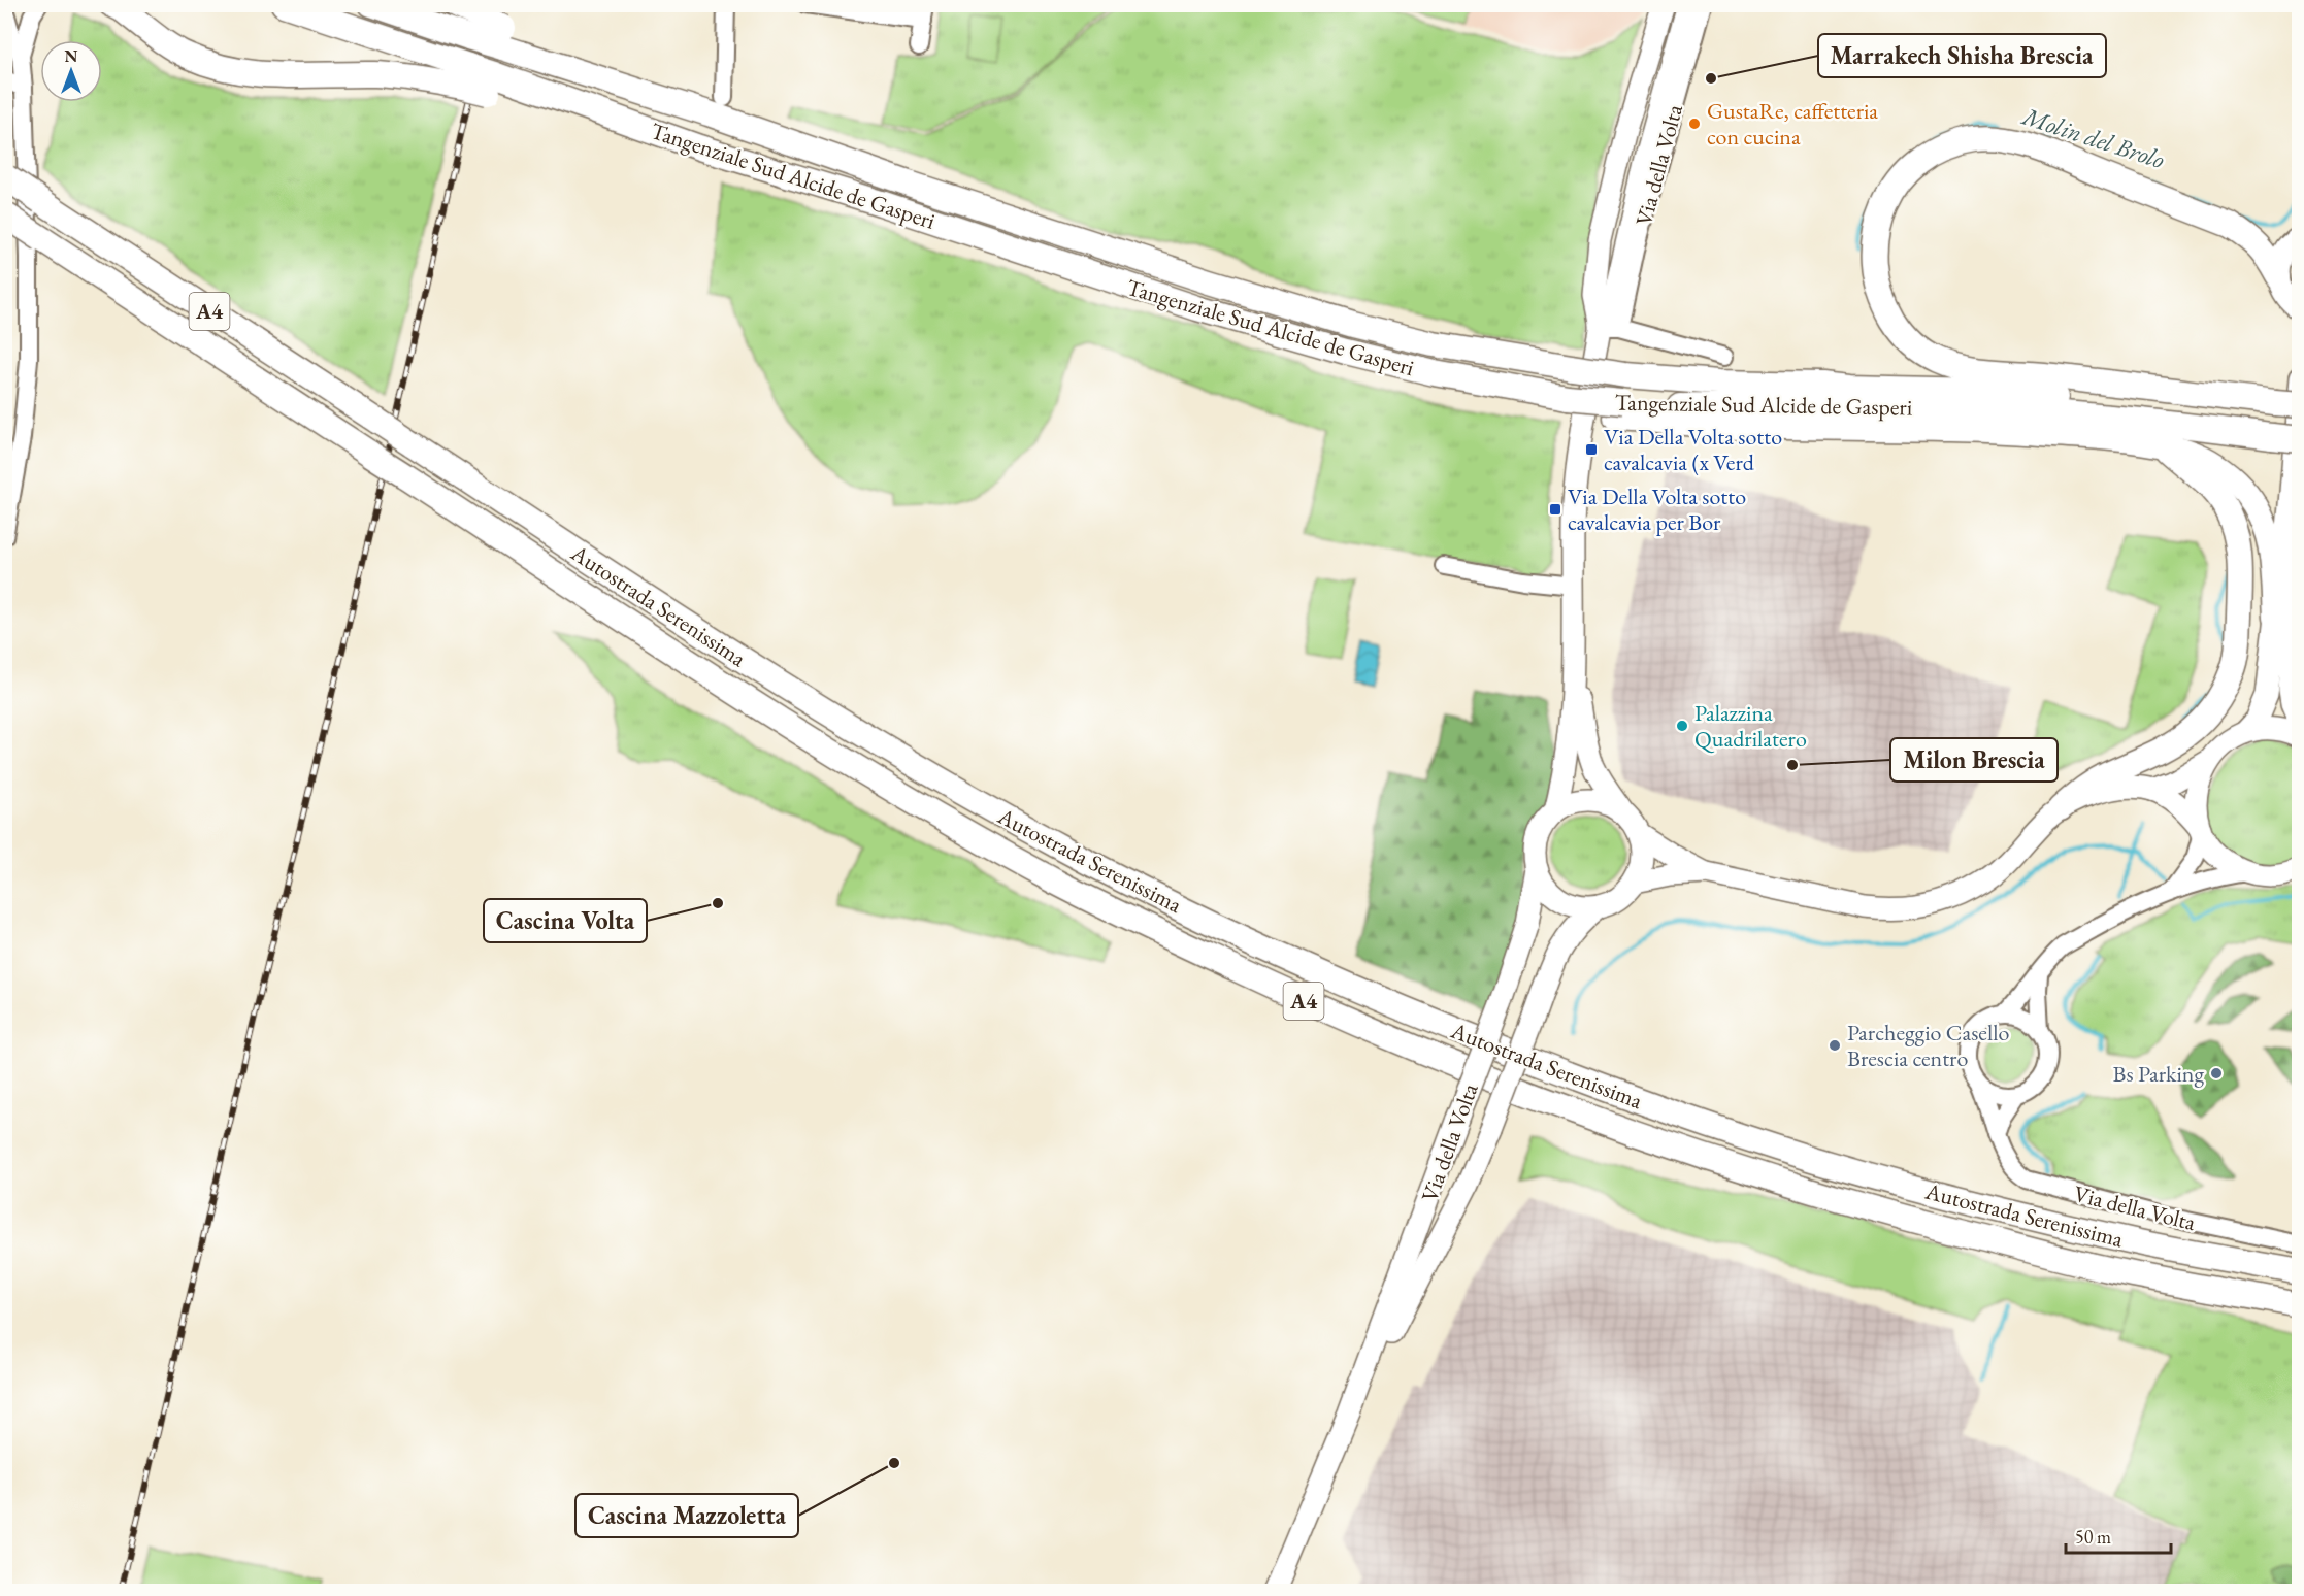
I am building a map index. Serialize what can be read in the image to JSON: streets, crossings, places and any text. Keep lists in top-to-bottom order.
{
  "streets": {
    "highway": ["Tangenziale Sud Alcide de Gasperi", "A4", "Autostrada Serenissima"],
    "main road": ["Via della Volta"]
  },
  "water": ["Molin del Brolo"],
  "places": {
    "other": [
      "Marrakech Shisha Brescia",
      "GustaRe, caffetteria con cucina",
      "Palazzina Quadrilatero",
      "Milon Brescia",
      "Cascina Volta",
      "Parcheggio Casello Brescia centro",
      "Bs Parking",
      "Cascina Mazzoletta"
    ],
    "transit": ["Via Della Volta sotto cavalcavia (x Verd", "Via Della Volta sotto cavalcavia per Bor"]
  },
  "scale_bar": "50 m",
  "north": "top"
}
